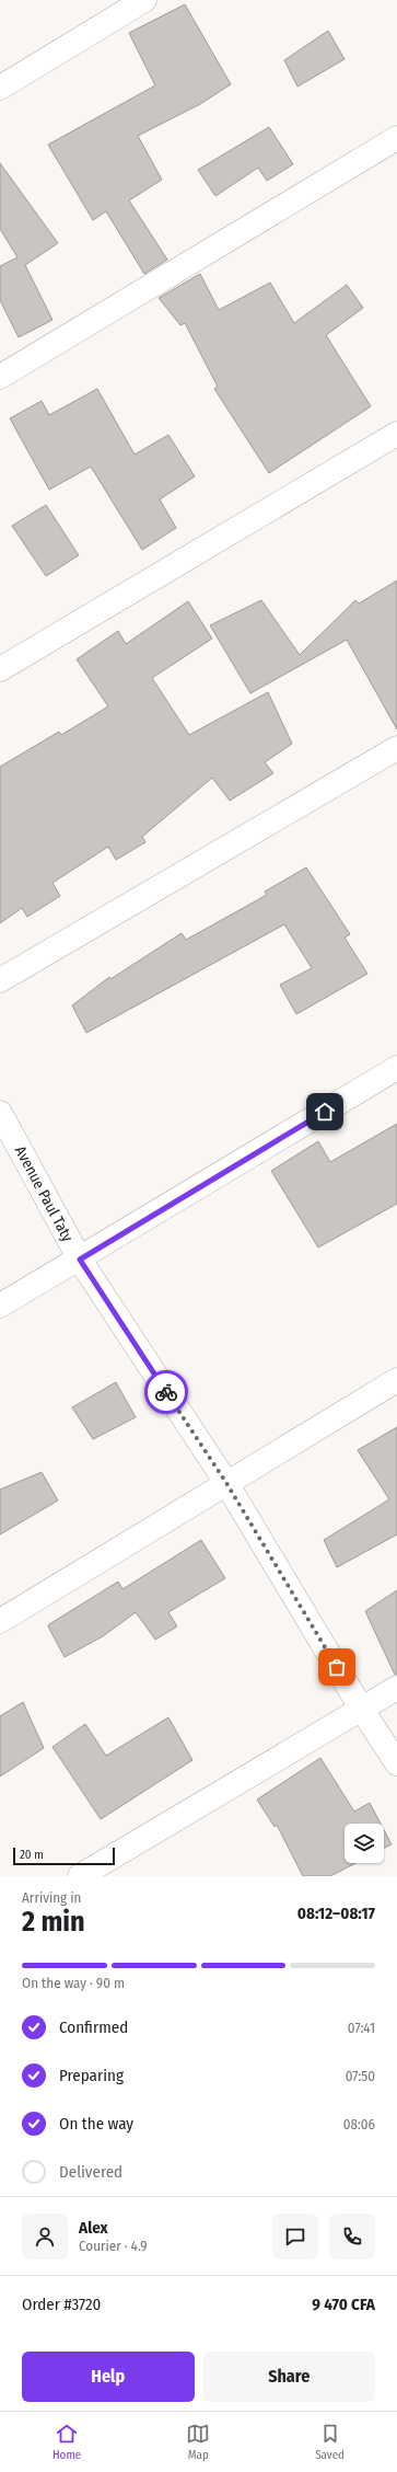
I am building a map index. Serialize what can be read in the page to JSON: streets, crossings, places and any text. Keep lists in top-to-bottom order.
{
  "streets": {
    "street": ["Avenue Paul Taty"]
  },
  "scale_bar": "20 m",
  "page": {
    "scale": "20 m",
    "heading": ["2 min", "Arriving in", "08:12–08:17"],
    "panel": [
      "Alex",
      "Courier · 4.9",
      "Order #3720",
      "9 470 CFA"
    ],
    "bar": "On the way · 90 m",
    "list": [
      ["Confirmed", "07:41"],
      ["Preparing", "07:50"],
      ["On the way", "08:06"],
      "Delivered"
    ],
    "buttons": ["Help", "Share"],
    "tabs": ["Home", "Map", "Saved"]
  }
}
